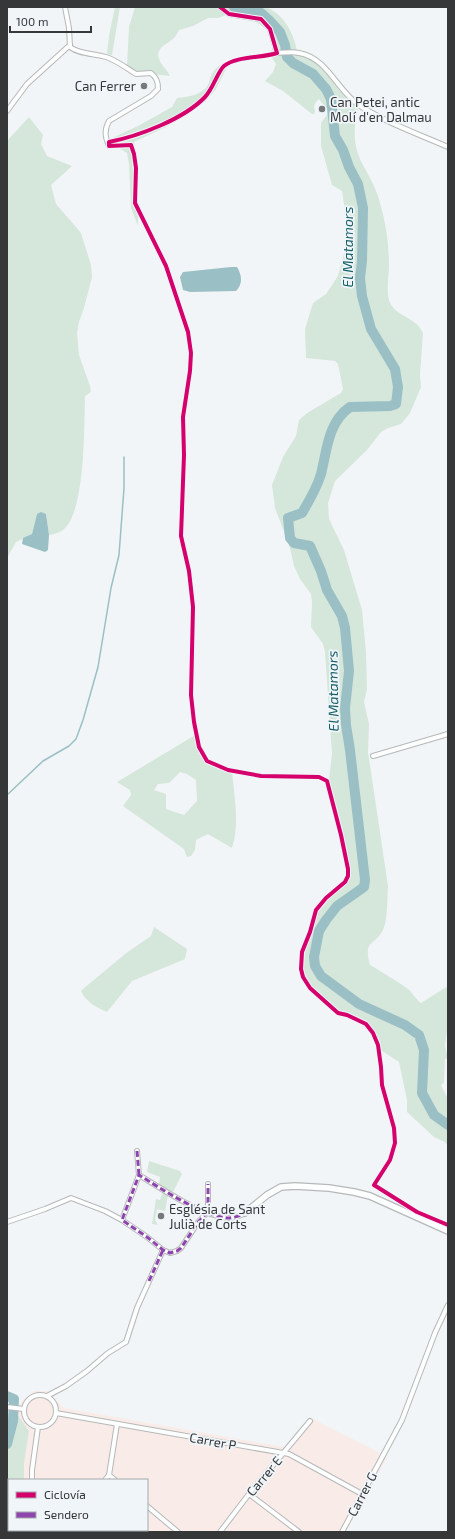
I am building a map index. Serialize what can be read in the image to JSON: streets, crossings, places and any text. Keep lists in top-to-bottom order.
{
  "streets": {
    "street": ["Carrer P", "Carrer E", "Carrer G"]
  },
  "crossings": [
    ["Carrer P", "Carrer E"],
    ["Carrer P", "Carrer G"]
  ],
  "water": ["El Matamors"],
  "places": ["Can Ferrer", "Can Petei, antic Molí d'en Dalmau", "Església de Sant Julià de Corts"],
  "legend": ["Ciclovía", "Sendero"],
  "scale_bar": "100 m"
}
